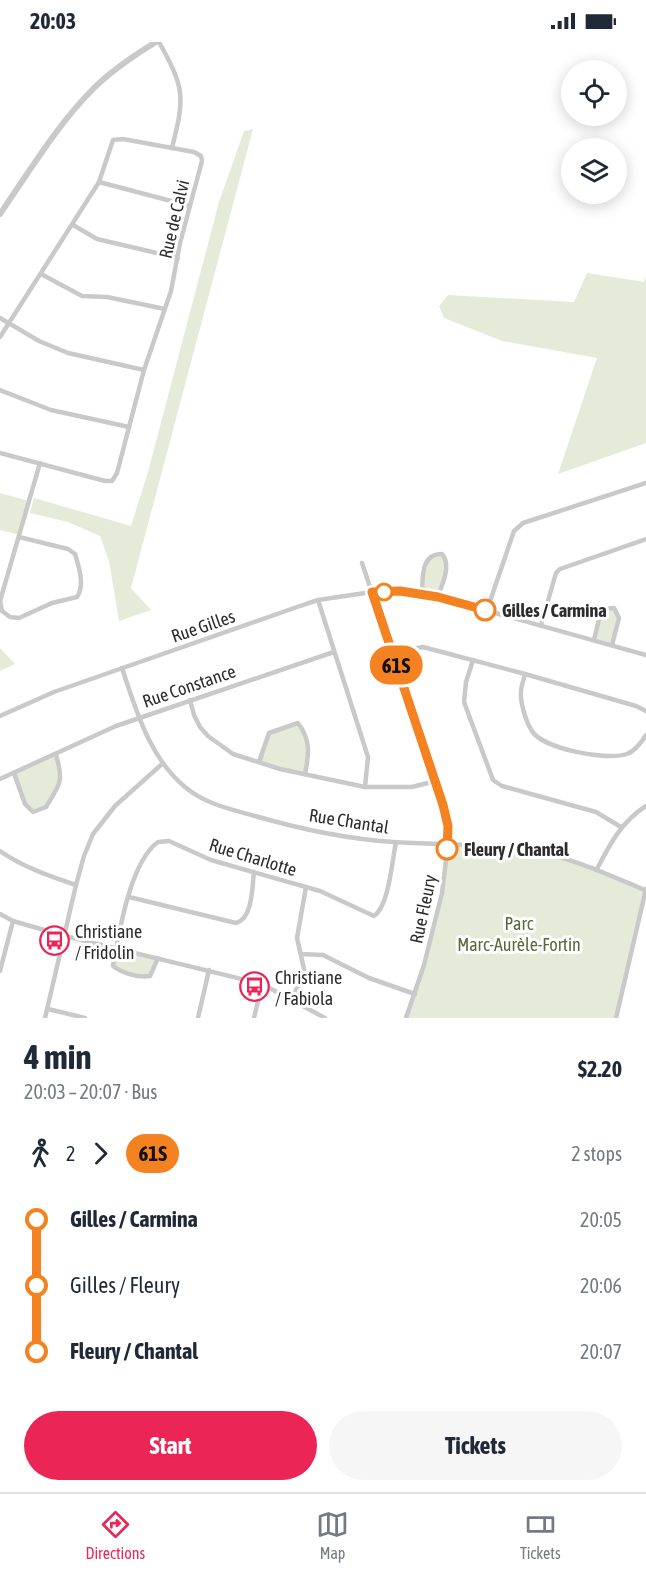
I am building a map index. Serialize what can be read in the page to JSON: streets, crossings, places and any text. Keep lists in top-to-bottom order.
{
  "streets": {
    "street": [
      "Rue de Calvi",
      "Rue Gilles",
      "Rue Constance",
      "Rue Chantal",
      "Rue Charlotte",
      "Rue Fleury"
    ]
  },
  "crossings": [
    ["Rue Gilles", "Rue Chantal"],
    ["Rue Gilles", "Rue Fleury"],
    ["Rue Constance", "Rue Chantal"],
    ["Rue Chantal", "Rue Charlotte"],
    ["Rue Chantal", "Rue Fleury"]
  ],
  "parks": ["Parc Marc-Aurèle-Fortin"],
  "places": {
    "other": ["Gilles / Carmina", "Fleury / Chantal"],
    "bus stop": ["Christiane / Fridolin", "Christiane / Fabiola"]
  },
  "lines": ["bus line 61S"],
  "page": {
    "status": "20:03",
    "on_map": "61S",
    "heading": ["4 min", "20:03 – 20:07 · Bus", "$2.20"],
    "legs": ["2", "61S", "2 stops"],
    "list": [
      {
        "name": "Gilles / Carmina",
        "value": "20:05"
      },
      {
        "name": "Gilles / Fleury",
        "value": "20:06"
      },
      {
        "name": "Fleury / Chantal",
        "value": "20:07"
      }
    ],
    "buttons": ["Start", "Tickets"],
    "tabs": ["Directions", "Map", "Tickets"]
  }
}
